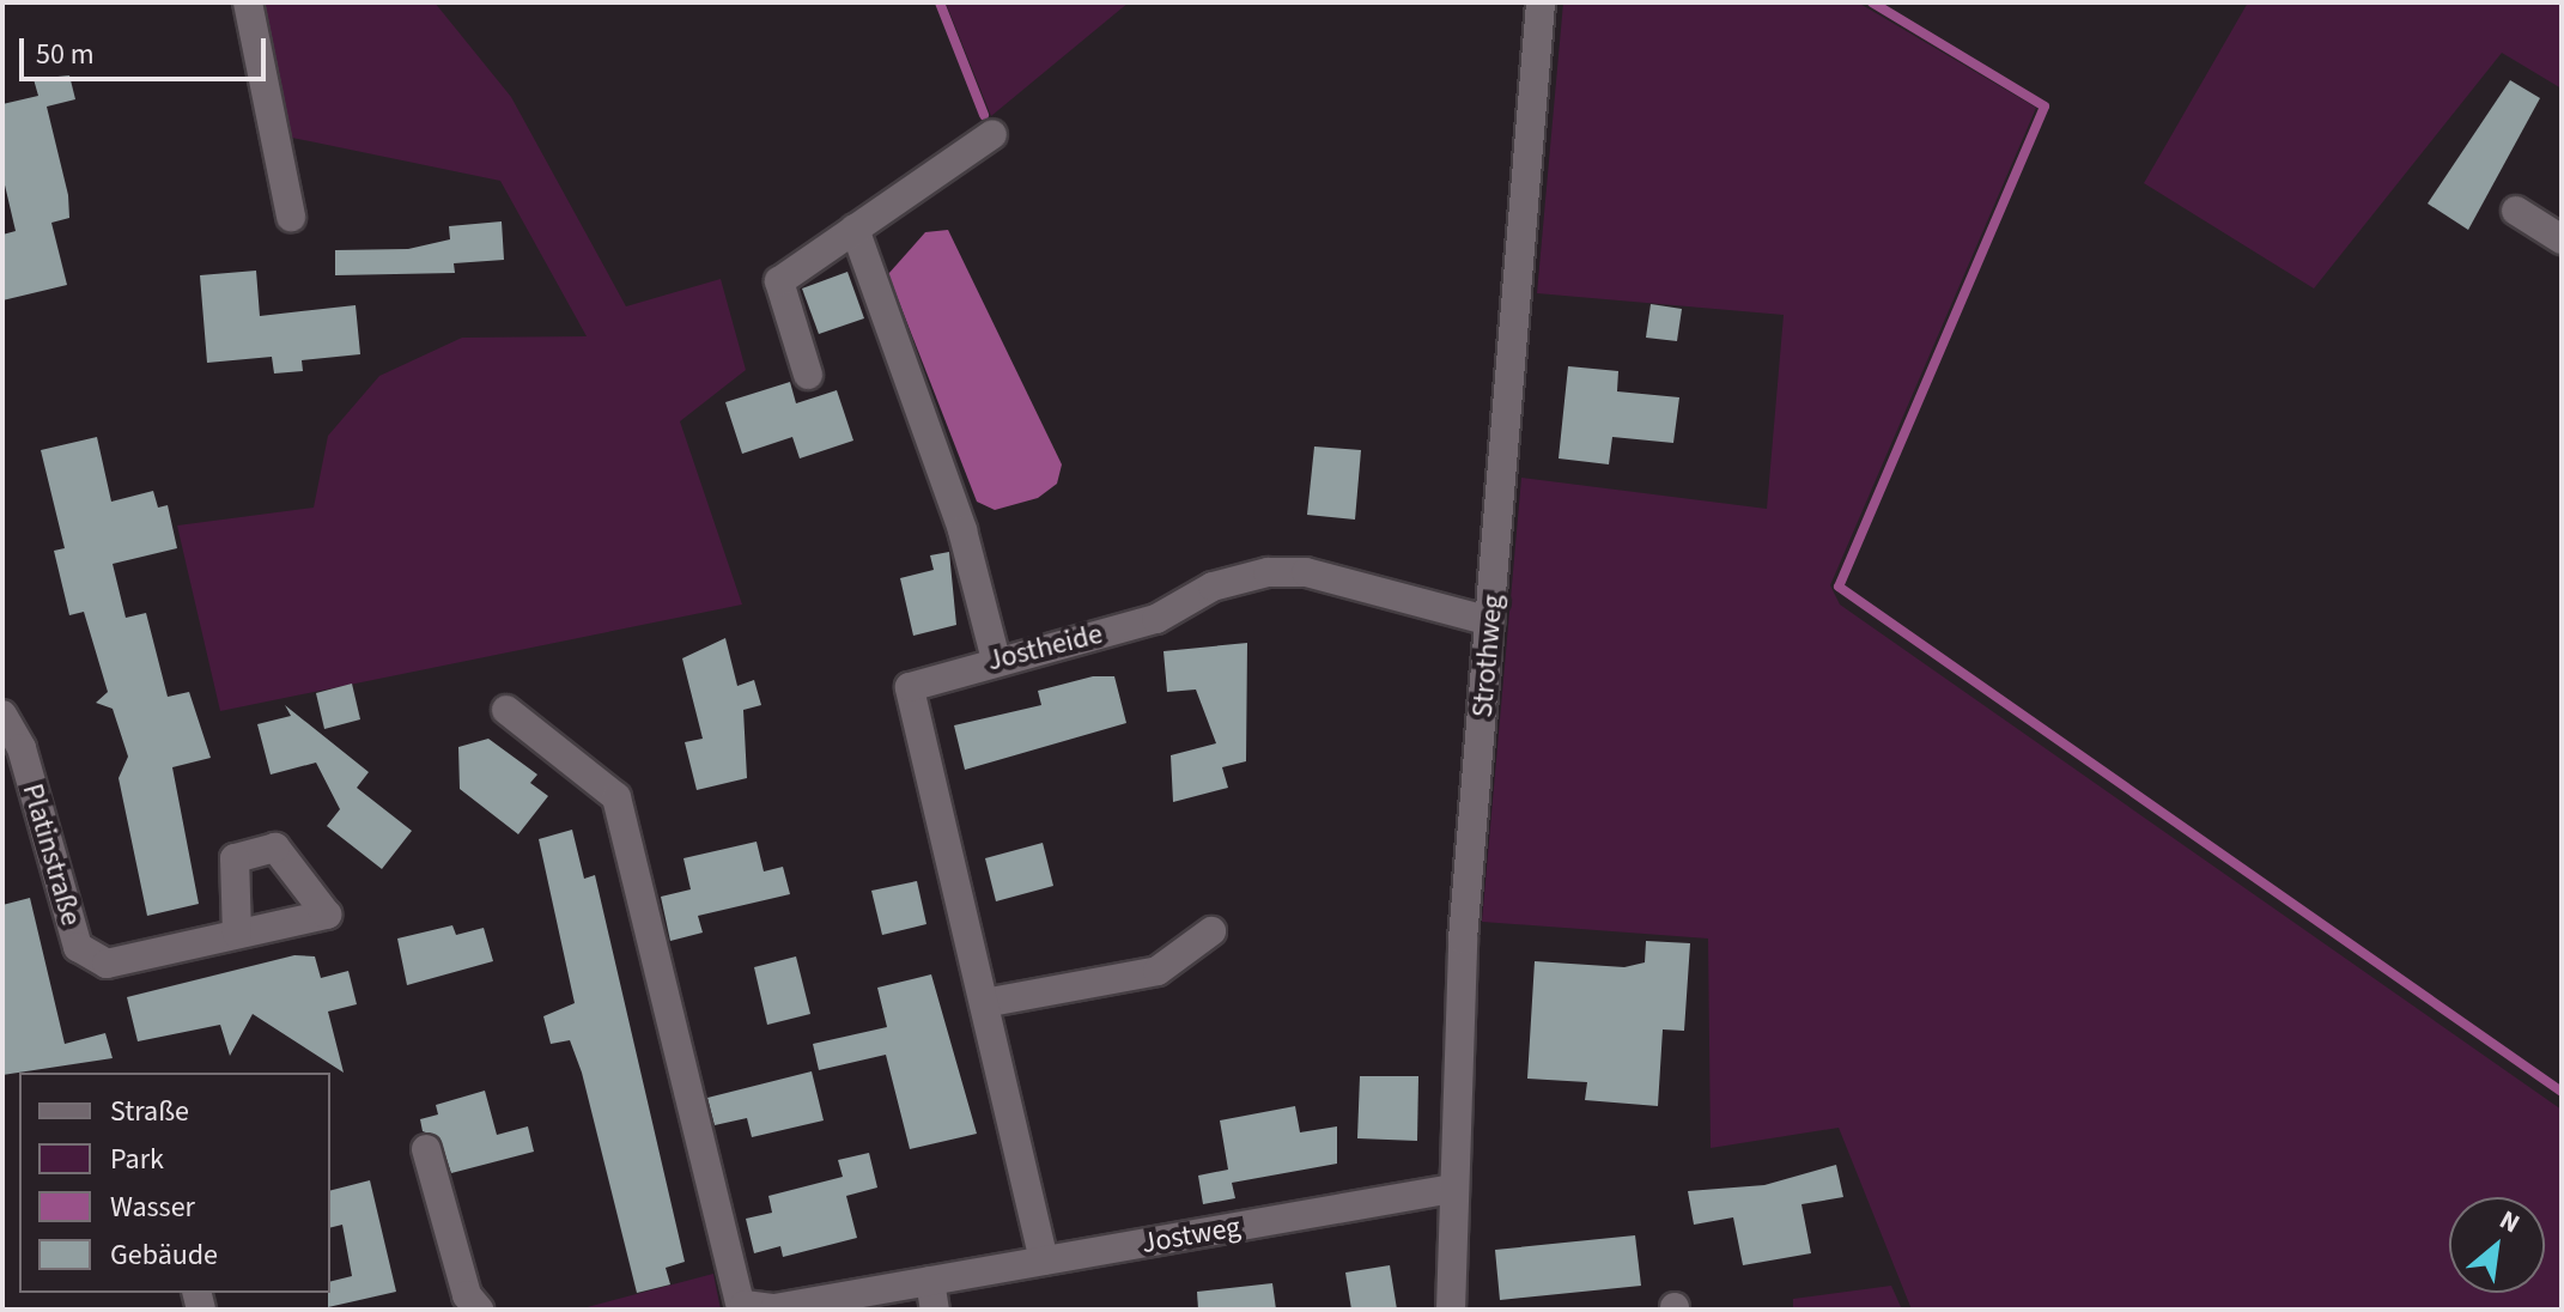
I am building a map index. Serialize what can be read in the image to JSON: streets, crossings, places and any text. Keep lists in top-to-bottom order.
{
  "streets": {
    "street": [
      "Jostheide",
      "Strothweg",
      "Platinstraße",
      "Jostweg"
    ]
  },
  "crossings": [
    ["Jostheide", "Strothweg"],
    ["Jostheide", "Jostweg"],
    ["Strothweg", "Jostweg"]
  ],
  "legend": [
    "Straße",
    "Park",
    "Wasser",
    "Gebäude"
  ],
  "scale_bar": "50 m",
  "north": "top right"
}
